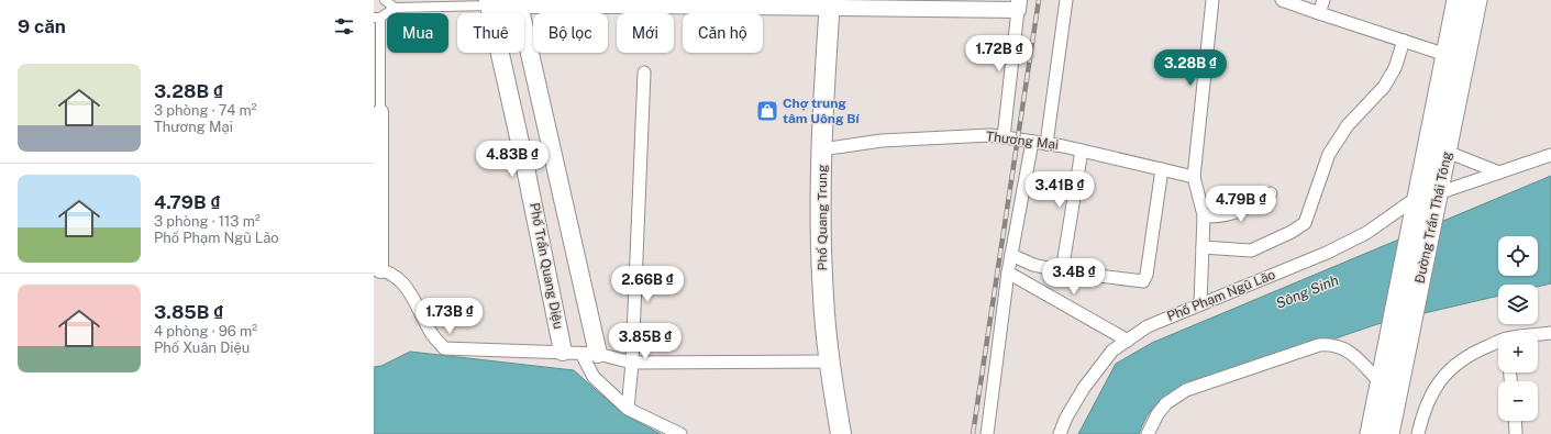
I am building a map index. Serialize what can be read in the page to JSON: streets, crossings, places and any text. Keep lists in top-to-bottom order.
{
  "streets": {
    "highway": ["Đường Trần Thái Tông"],
    "main road": ["Phố Quang Trung", "Phố Trần Quang Diệu"],
    "street": ["Thương Mại", "Phố Phạm Ngũ Lão"]
  },
  "crossings": [
    ["Thương Mại", "Phố Quang Trung"],
    ["Đường Trần Thái Tông", "Phố Phạm Ngũ Lão"]
  ],
  "water": ["Sông Sinh"],
  "places": {
    "shop": ["Chợ trung tâm Uông Bí"]
  },
  "page": {
    "heading": "9 căn",
    "chip": [
      "Mua",
      "Thuê",
      "Bộ lọc",
      "Mới",
      "Căn hộ"
    ],
    "price": [
      "1.72B ₫",
      "3.28B ₫",
      "4.83B ₫",
      "3.41B ₫",
      "4.79B ₫",
      "3.4B ₫",
      "2.66B ₫",
      "1.73B ₫",
      "3.85B ₫"
    ],
    "list": [
      {
        "name": "3.28B ₫",
        "note": "3 phòng · 74 m² · Thương Mại"
      },
      {
        "name": "4.79B ₫",
        "note": "3 phòng · 113 m² · Phố Phạm Ngũ Lão"
      },
      {
        "name": "3.85B ₫",
        "note": "4 phòng · 96 m² · Phố Xuân Diệu"
      }
    ],
    "map_buttons": ["+", "−"]
  }
}
